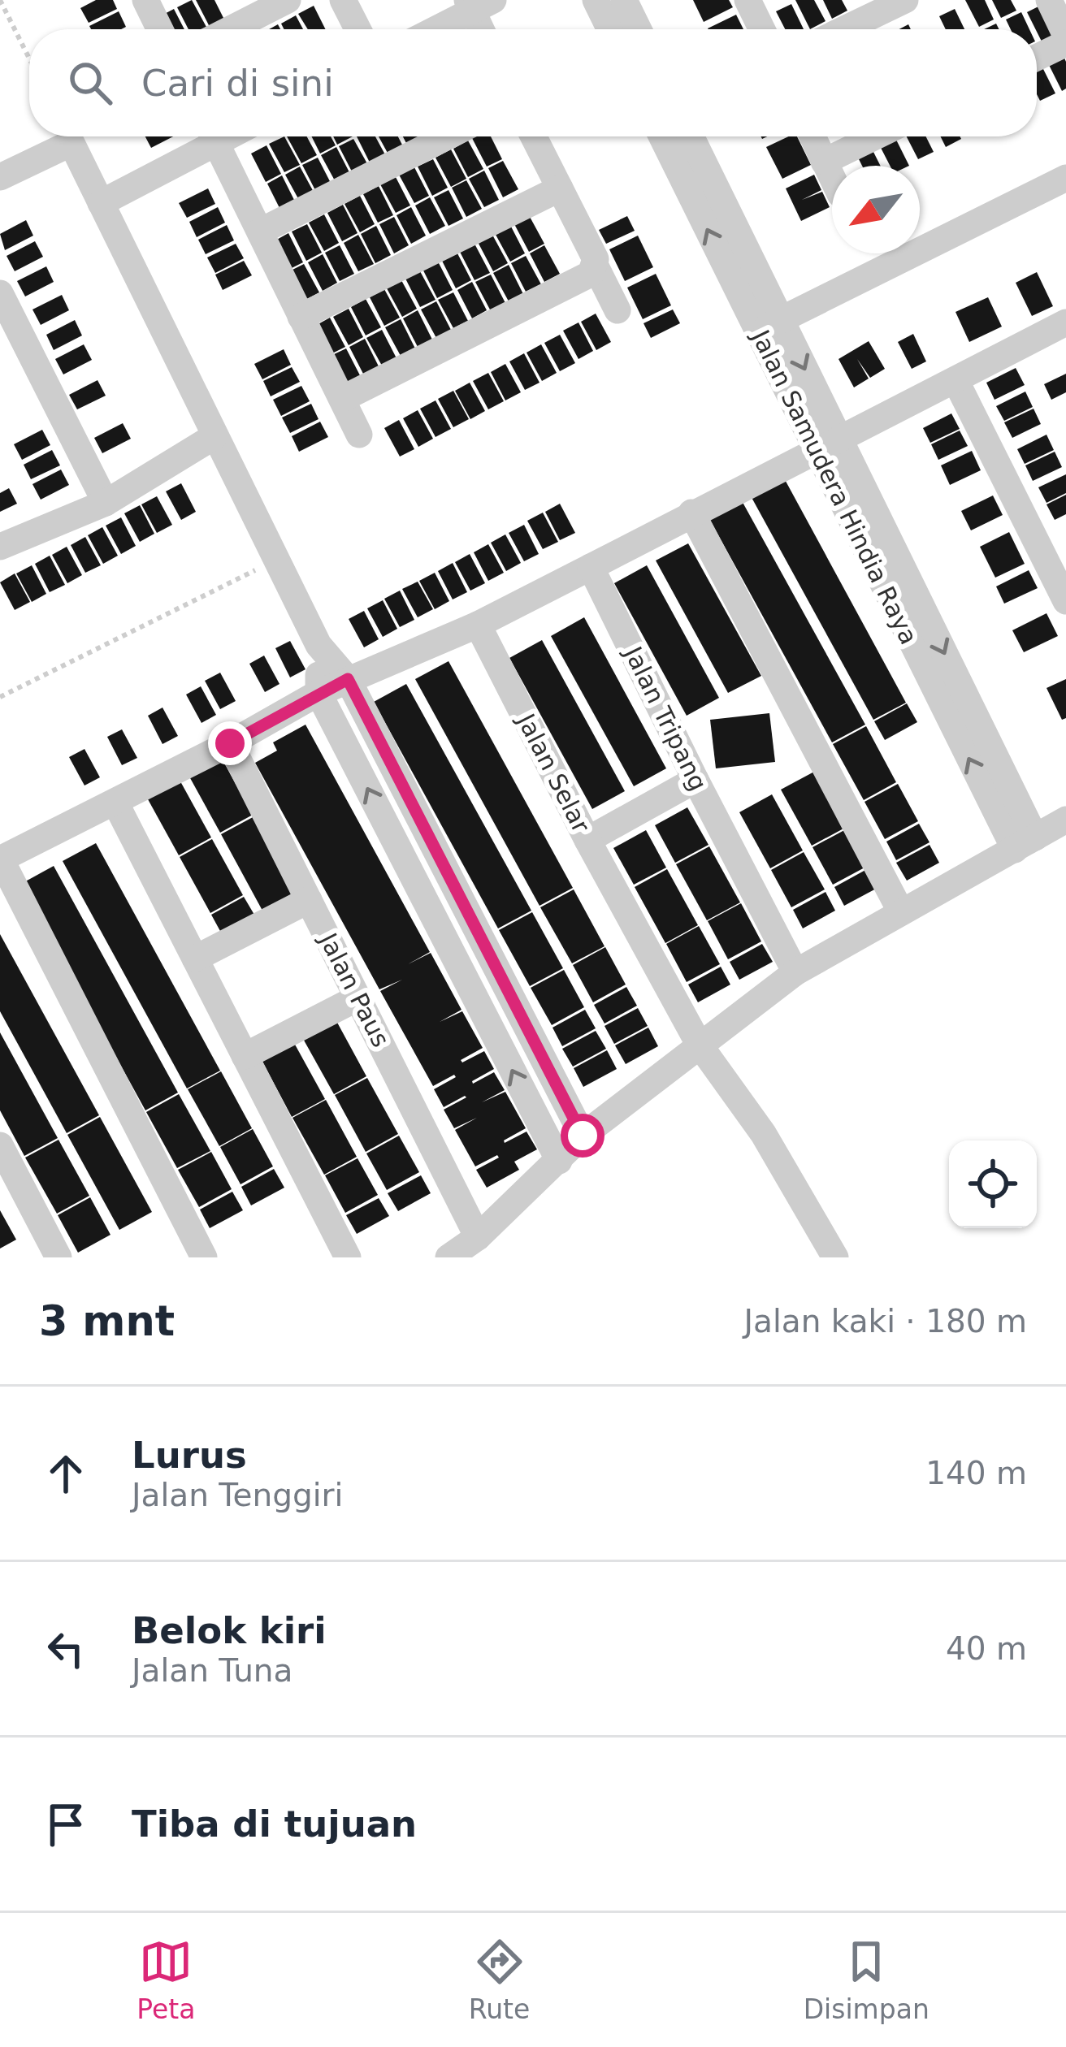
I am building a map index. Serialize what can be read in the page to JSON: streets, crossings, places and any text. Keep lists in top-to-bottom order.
{
  "streets": {
    "street": [
      "Jalan Samudera Hindia Raya",
      "Jalan Tripang",
      "Jalan Selar",
      "Jalan Paus"
    ]
  },
  "north": "bottom left",
  "page": {
    "search": "Cari di sini",
    "heading": ["3 mnt", "Jalan kaki · 180 m"],
    "list": [
      ["Lurus", "Jalan Tenggiri", "140 m"],
      ["Belok kiri", "Jalan Tuna", "40 m"],
      "Tiba di tujuan"
    ],
    "nav": ["Peta", "Rute", "Disimpan"]
  }
}
